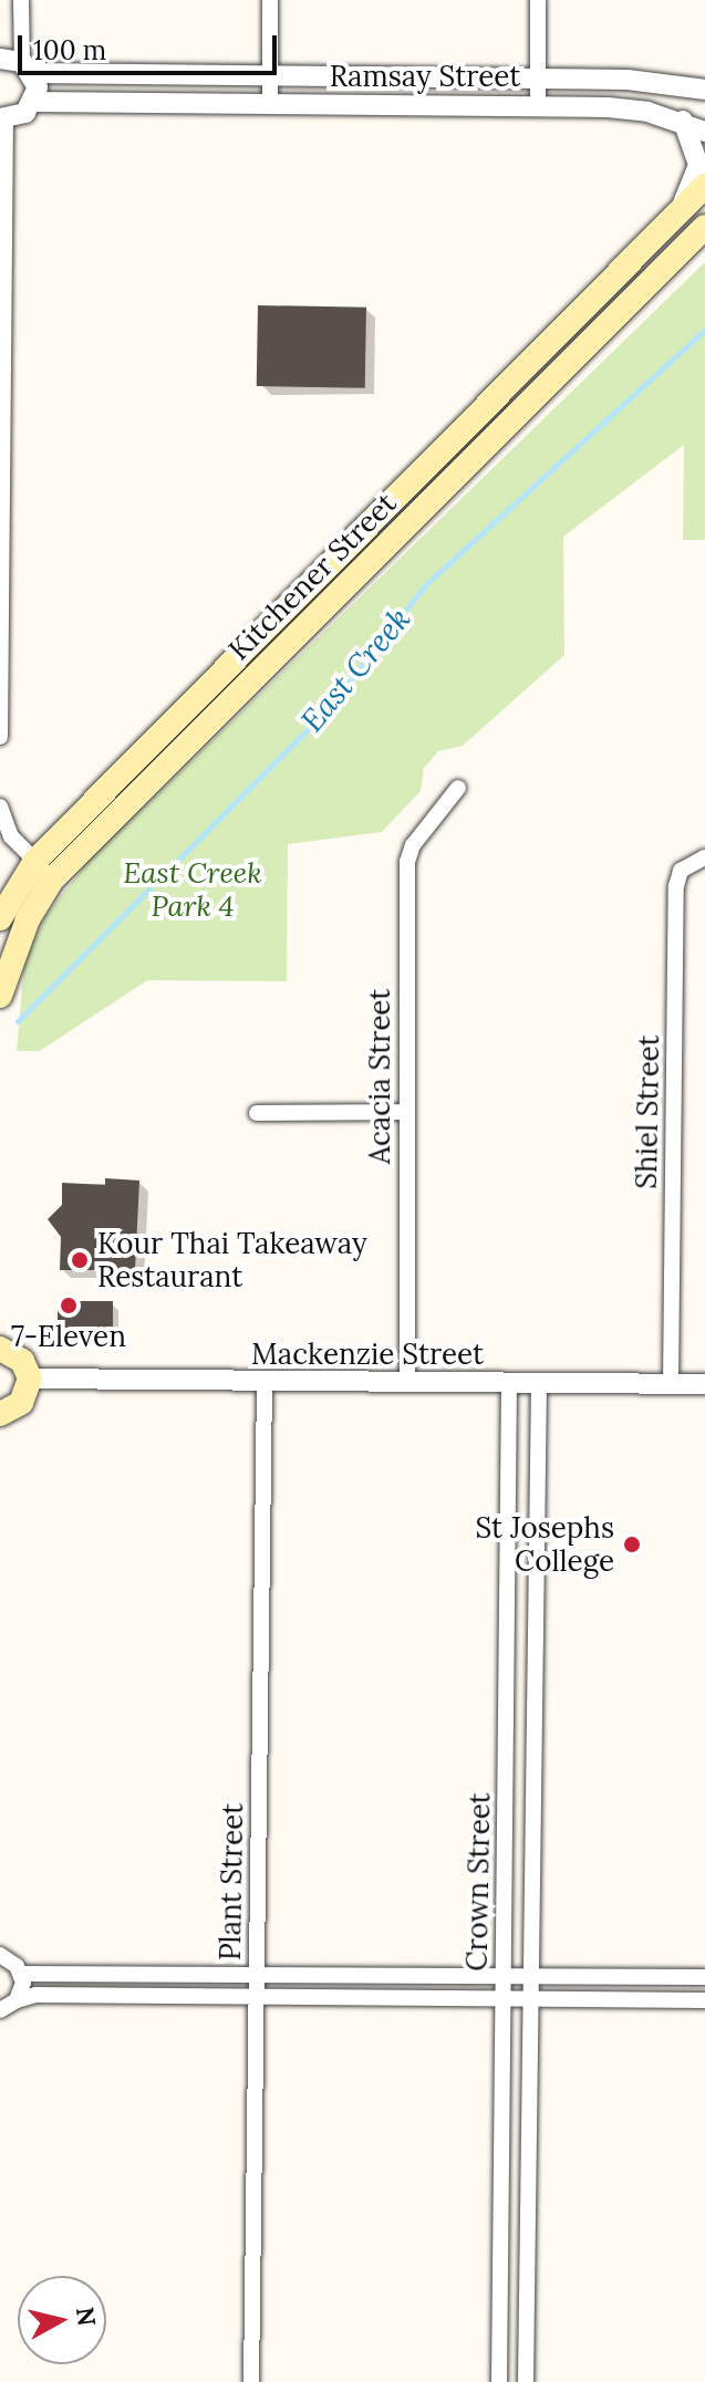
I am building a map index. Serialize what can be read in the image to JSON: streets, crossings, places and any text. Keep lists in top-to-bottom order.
{
  "streets": {
    "main road": ["Kitchener Street"],
    "street": [
      "Ramsay Street",
      "Acacia Street",
      "Shiel Street",
      "Mackenzie Street",
      "Plant Street",
      "Crown Street"
    ]
  },
  "crossings": [
    ["Acacia Street", "Mackenzie Street"],
    ["Shiel Street", "Mackenzie Street"],
    ["Mackenzie Street", "Plant Street"],
    ["Mackenzie Street", "Crown Street"]
  ],
  "water": ["East Creek"],
  "parks": ["East Creek Park 4"],
  "places": ["Kour Thai Takeaway Restaurant", "7-Eleven", "St Josephs College"],
  "scale_bar": "100 m",
  "north": "right"
}
